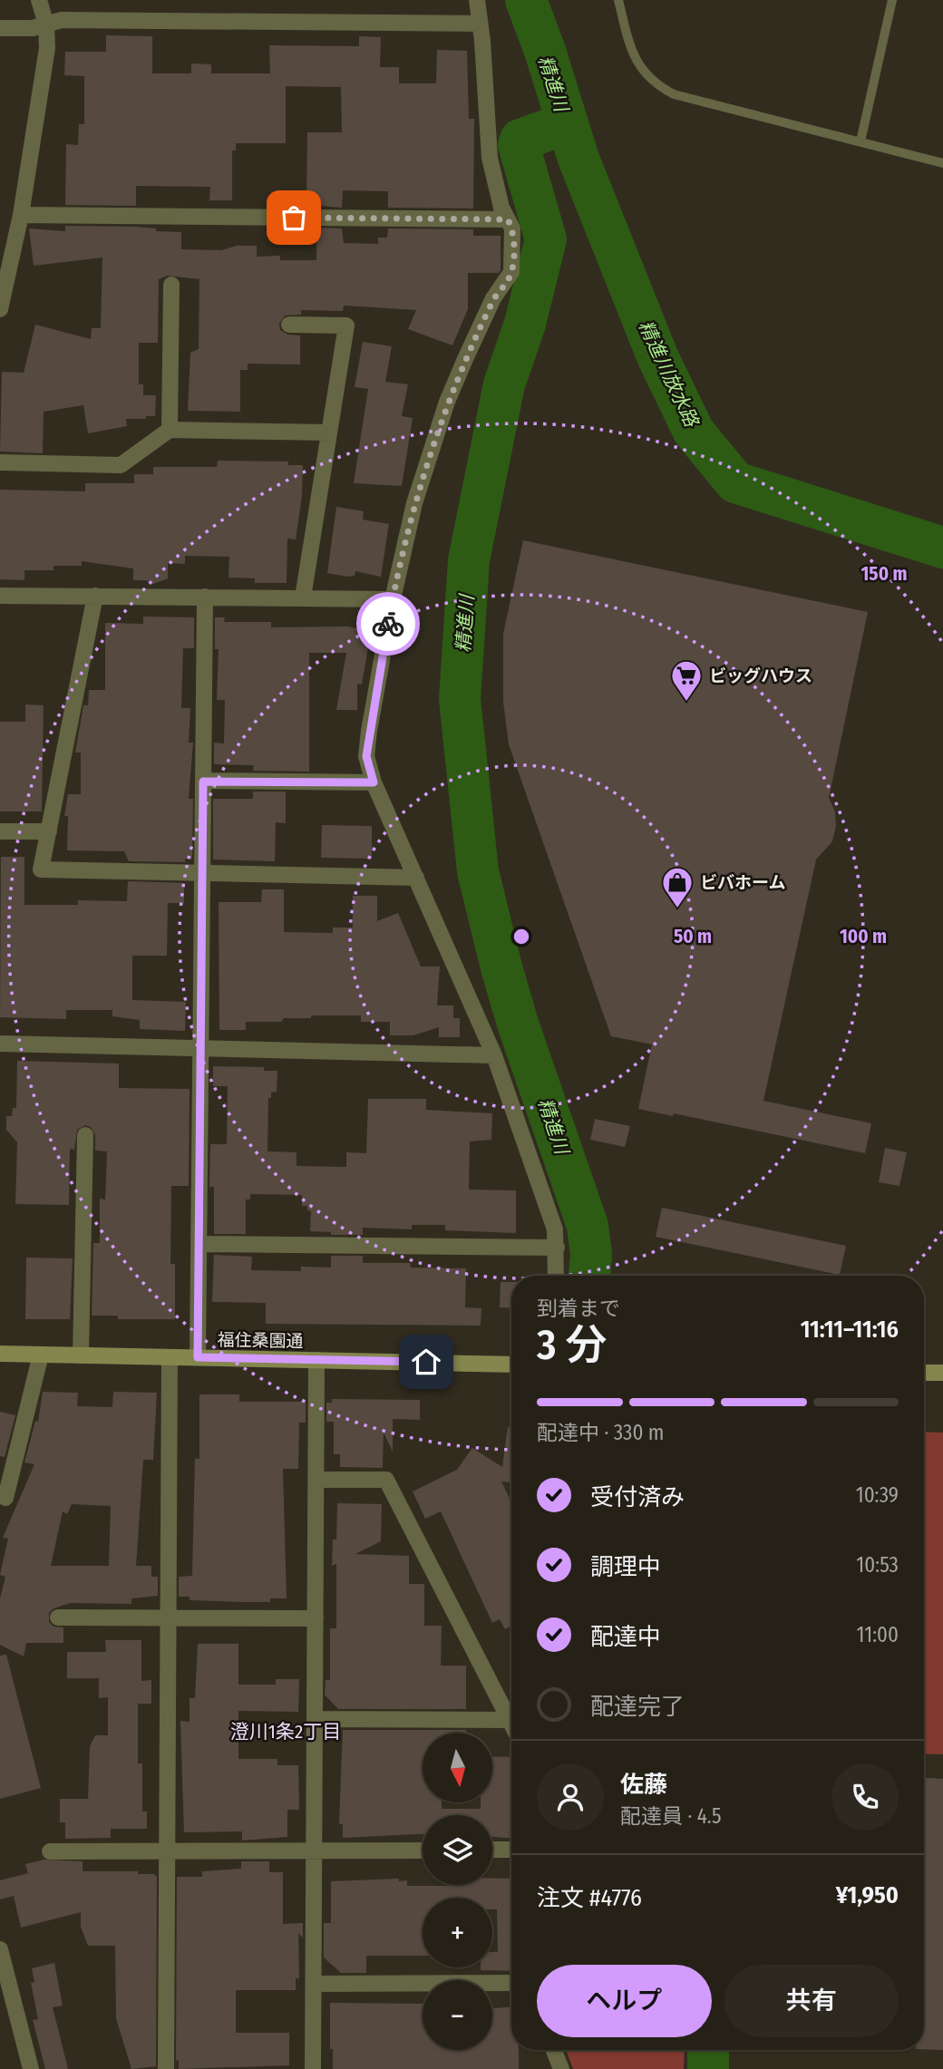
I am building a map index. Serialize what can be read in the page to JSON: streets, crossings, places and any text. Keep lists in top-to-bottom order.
{
  "streets": {
    "street": ["福住桑園通"]
  },
  "districts": ["澄川1条2丁目"],
  "water": ["精進川", "精進川放水路"],
  "places": {
    "supermarket": ["ビッグハウス"],
    "shop": ["ビバホーム"]
  },
  "north": "bottom",
  "page": {
    "heading": ["3 分", "到着まで", "11:11–11:16"],
    "panel": [
      "佐藤",
      "配達員 · 4.5",
      "注文 #4776",
      "¥1,950"
    ],
    "bar": "配達中 · 330 m",
    "list": [
      ["受付済み", "10:39"],
      ["調理中", "10:53"],
      ["配達中", "11:00"],
      "配達完了"
    ],
    "map_buttons": ["+", "−"],
    "buttons": ["ヘルプ", "共有"]
  },
  "rings": ["150 m", "50 m", "100 m"]
}
